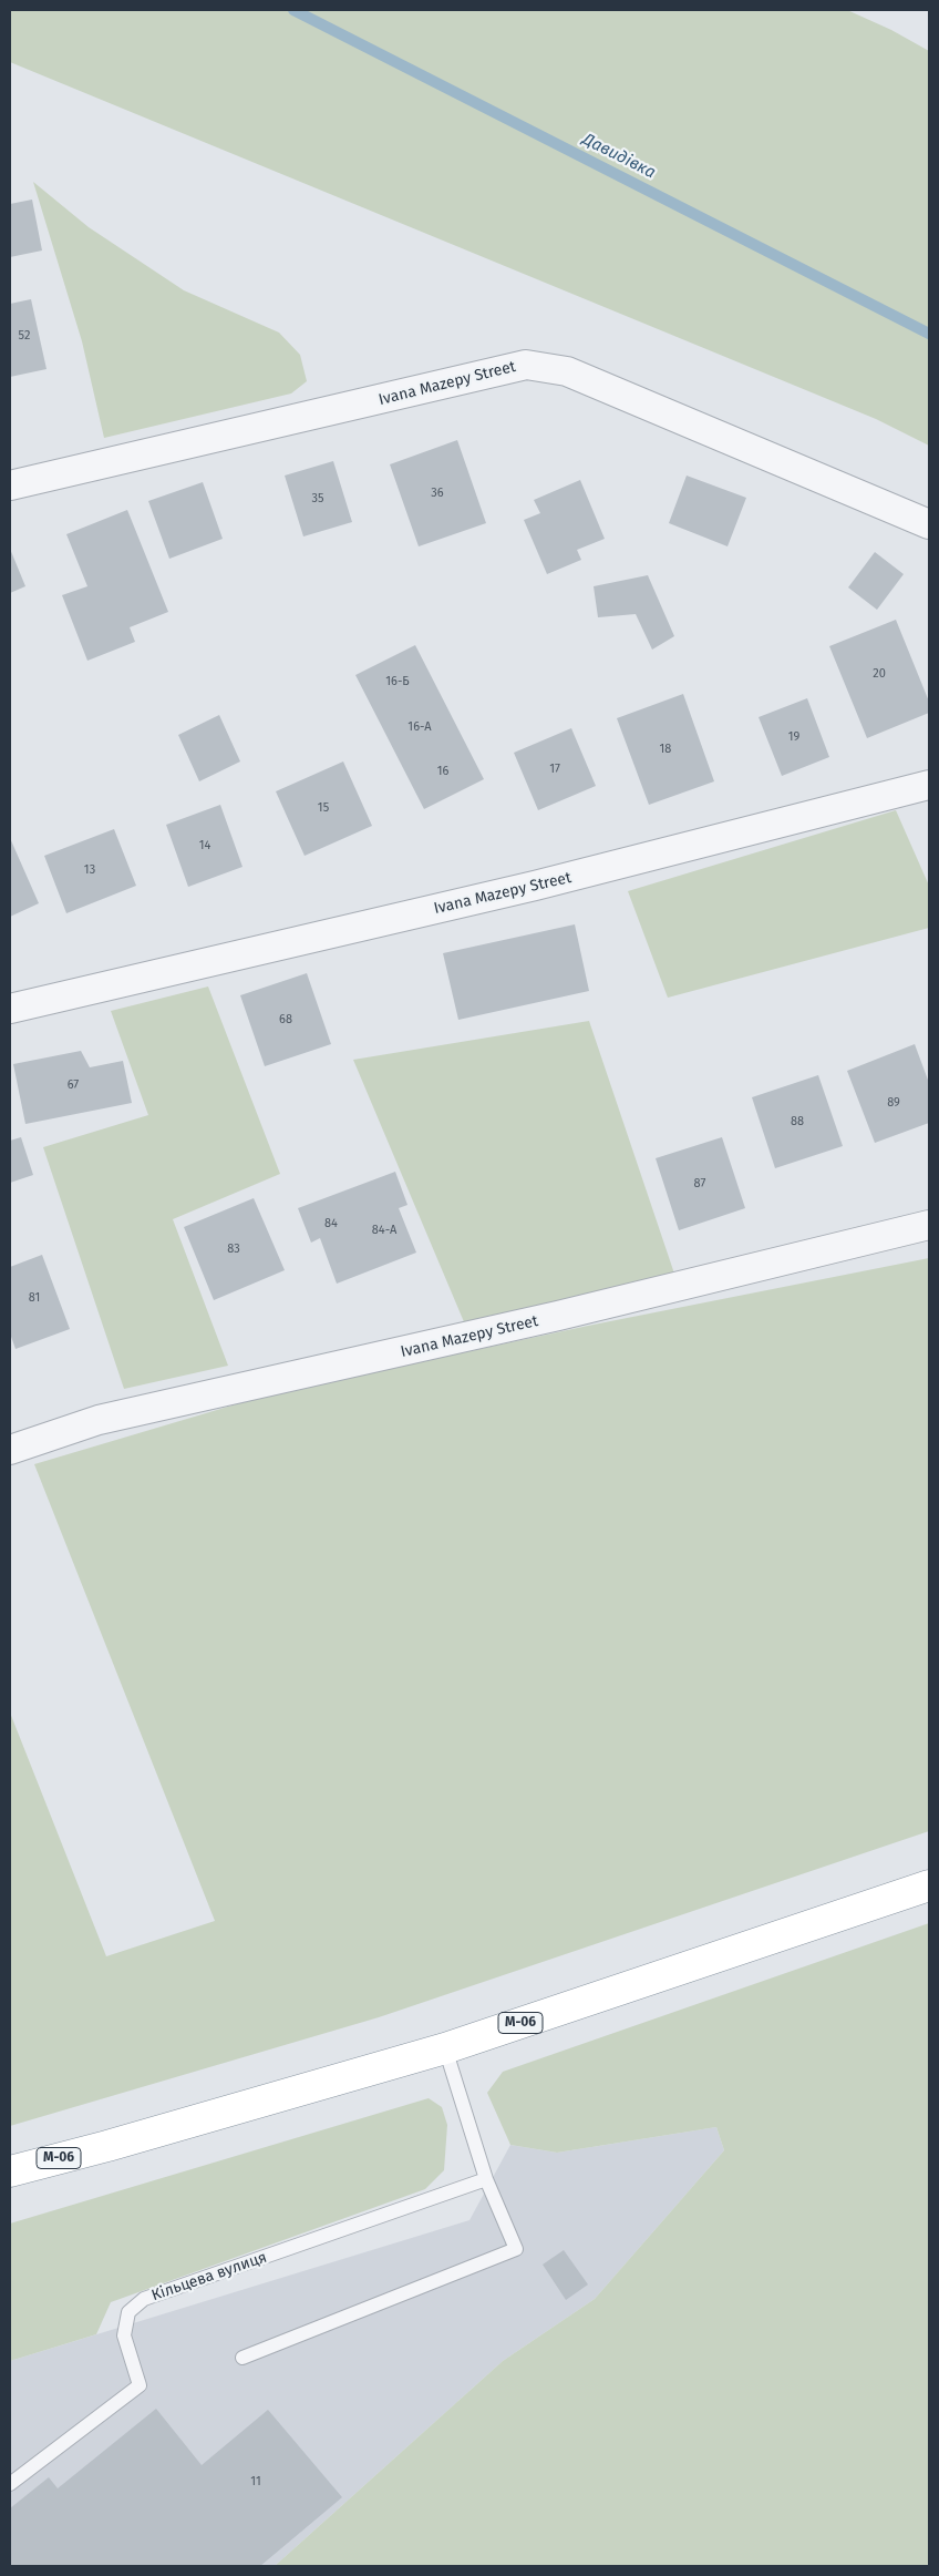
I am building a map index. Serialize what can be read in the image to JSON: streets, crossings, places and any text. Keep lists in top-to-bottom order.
{
  "streets": {
    "highway": ["М-06"],
    "street": ["Ivana Mazepy Street"],
    "lane": ["Кільцева вулиця"]
  },
  "water": ["Давидівка"],
  "house_numbers": [
    "52",
    "36",
    "35",
    "20",
    "16-Б",
    "16-А",
    "19",
    "18",
    "17",
    "16",
    "15",
    "14",
    "13",
    "68",
    "67",
    "89",
    "88",
    "87",
    "84",
    "84-А",
    "83",
    "81",
    "11"
  ]
}
